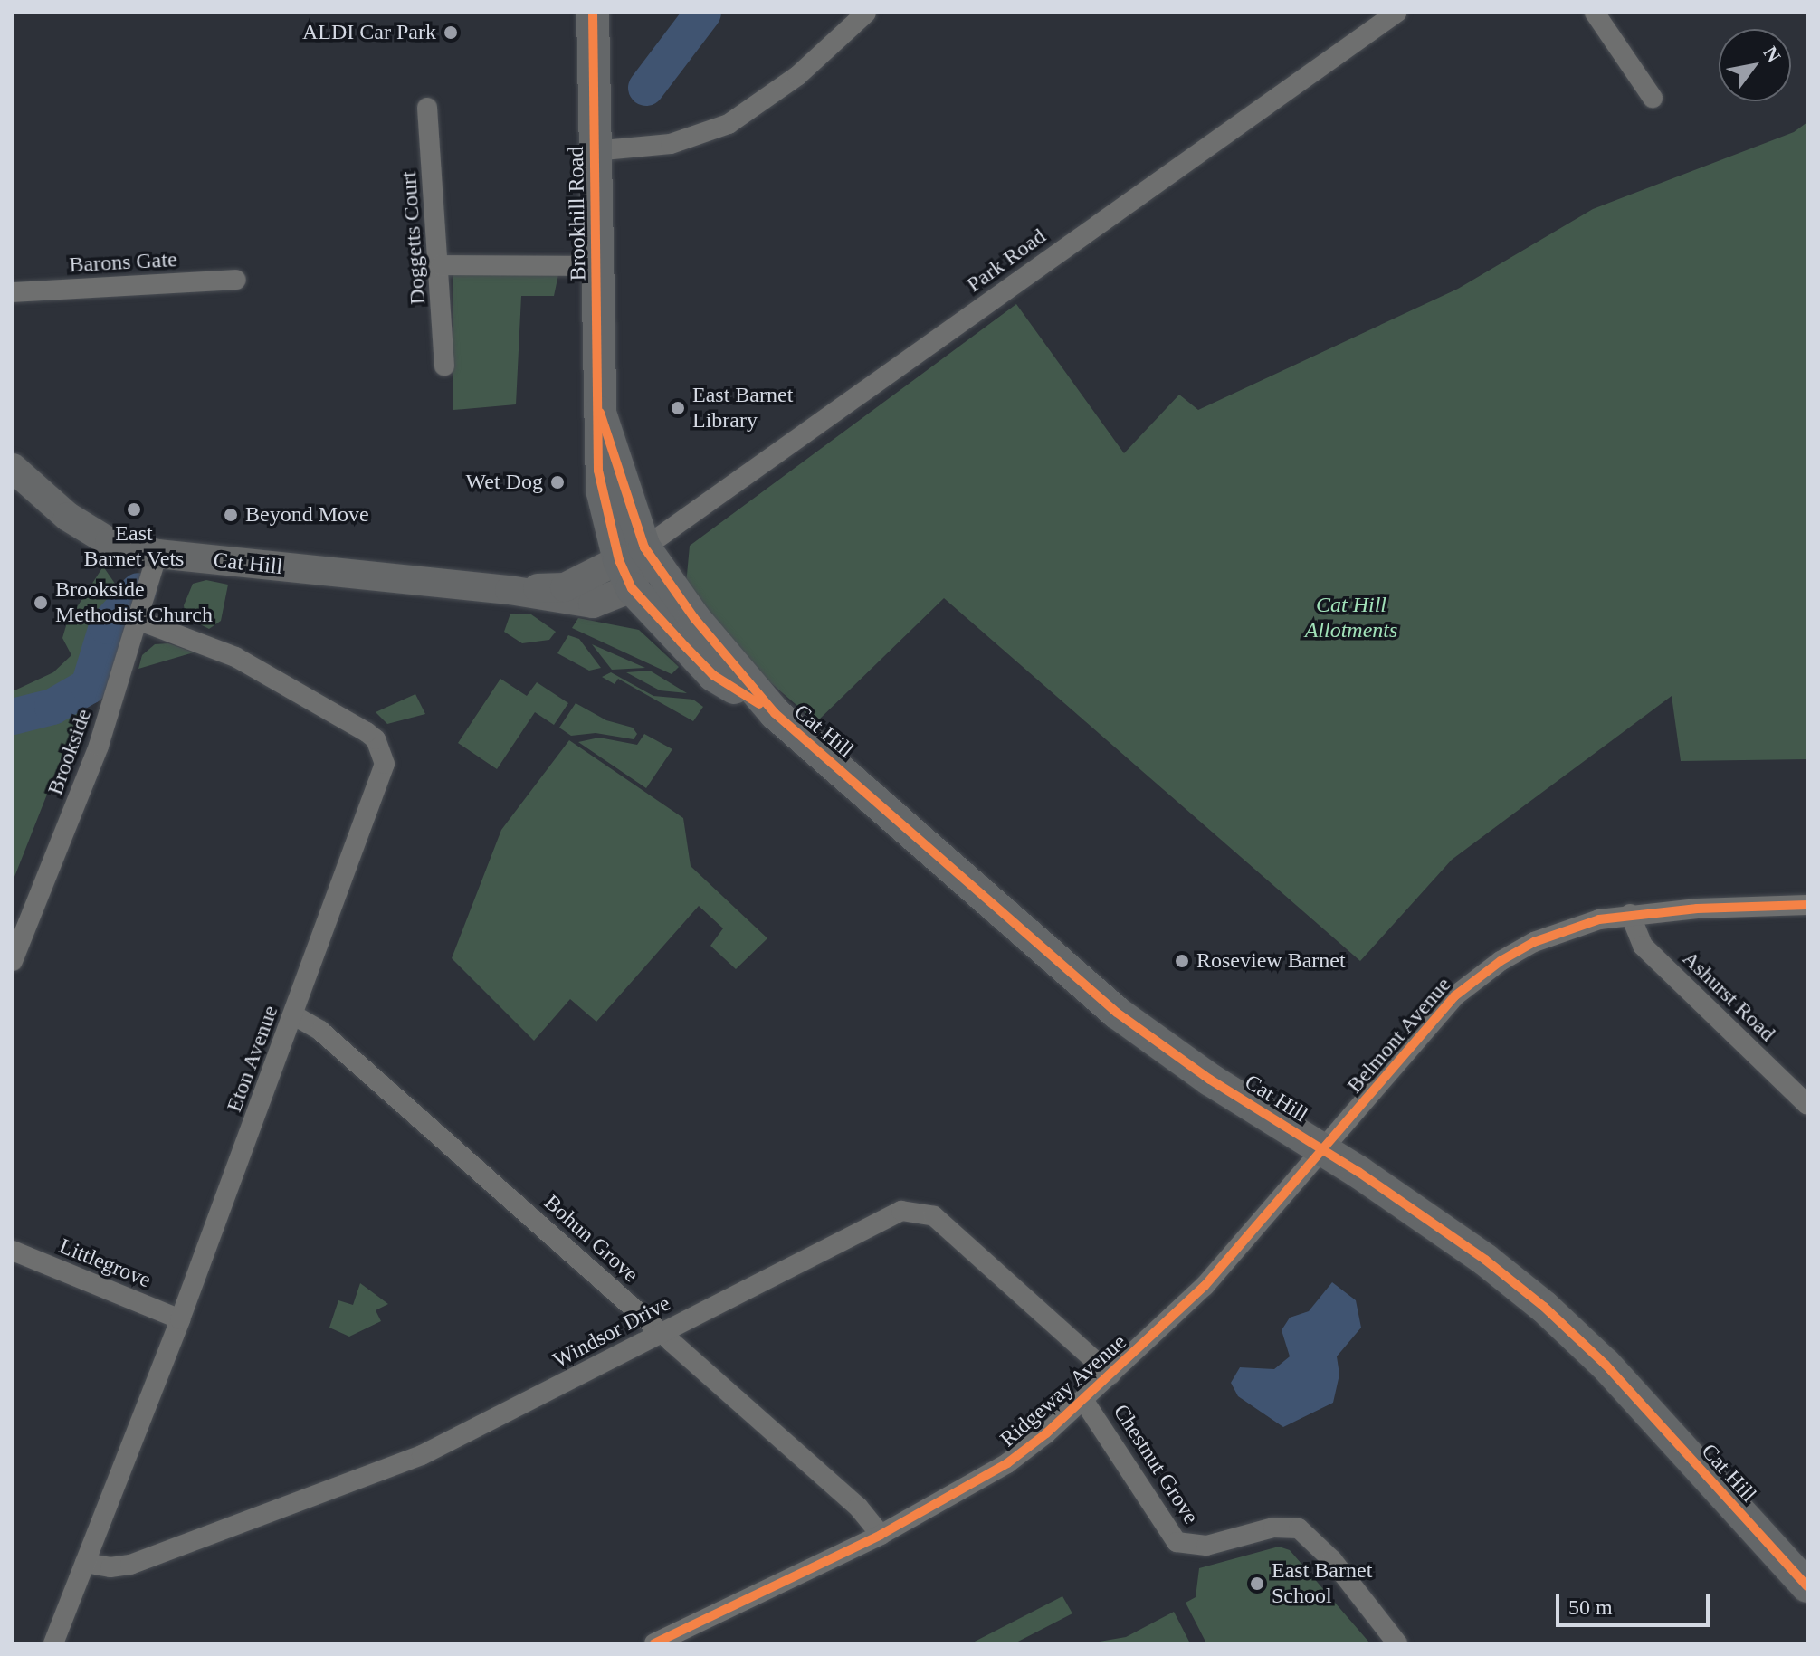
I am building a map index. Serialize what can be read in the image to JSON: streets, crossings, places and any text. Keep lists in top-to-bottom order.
{
  "streets": {
    "main road": ["Brookhill Road", "Cat Hill"],
    "street": [
      "Doggetts Court",
      "Park Road",
      "Barons Gate",
      "Brookside",
      "Ashurst Road",
      "Belmont Avenue",
      "Eton Avenue",
      "Bohun Grove",
      "Littlegrove",
      "Windsor Drive",
      "Ridgeway Avenue",
      "Chestnut Grove"
    ]
  },
  "crossings": [
    ["Brookhill Road", "Park Road"],
    ["Brookhill Road", "Cat Hill"],
    ["Park Road", "Cat Hill"],
    ["Cat Hill", "Brookside"],
    ["Cat Hill", "Belmont Avenue"],
    ["Cat Hill", "Ridgeway Avenue"],
    ["Brookside", "Eton Avenue"],
    ["Ashurst Road", "Belmont Avenue"],
    ["Belmont Avenue", "Ridgeway Avenue"],
    ["Eton Avenue", "Bohun Grove"],
    ["Eton Avenue", "Littlegrove"],
    ["Eton Avenue", "Windsor Drive"],
    ["Bohun Grove", "Windsor Drive"],
    ["Bohun Grove", "Ridgeway Avenue"],
    ["Windsor Drive", "Ridgeway Avenue"],
    ["Ridgeway Avenue", "Chestnut Grove"]
  ],
  "parks": ["Cat Hill Allotments"],
  "places": [
    "ALDI Car Park",
    "East Barnet Library",
    "Wet Dog",
    "East Barnet Vets",
    "Beyond Move",
    "Brookside Methodist Church",
    "Roseview Barnet",
    "East Barnet School"
  ],
  "scale_bar": "50 m",
  "north": "top right"
}
